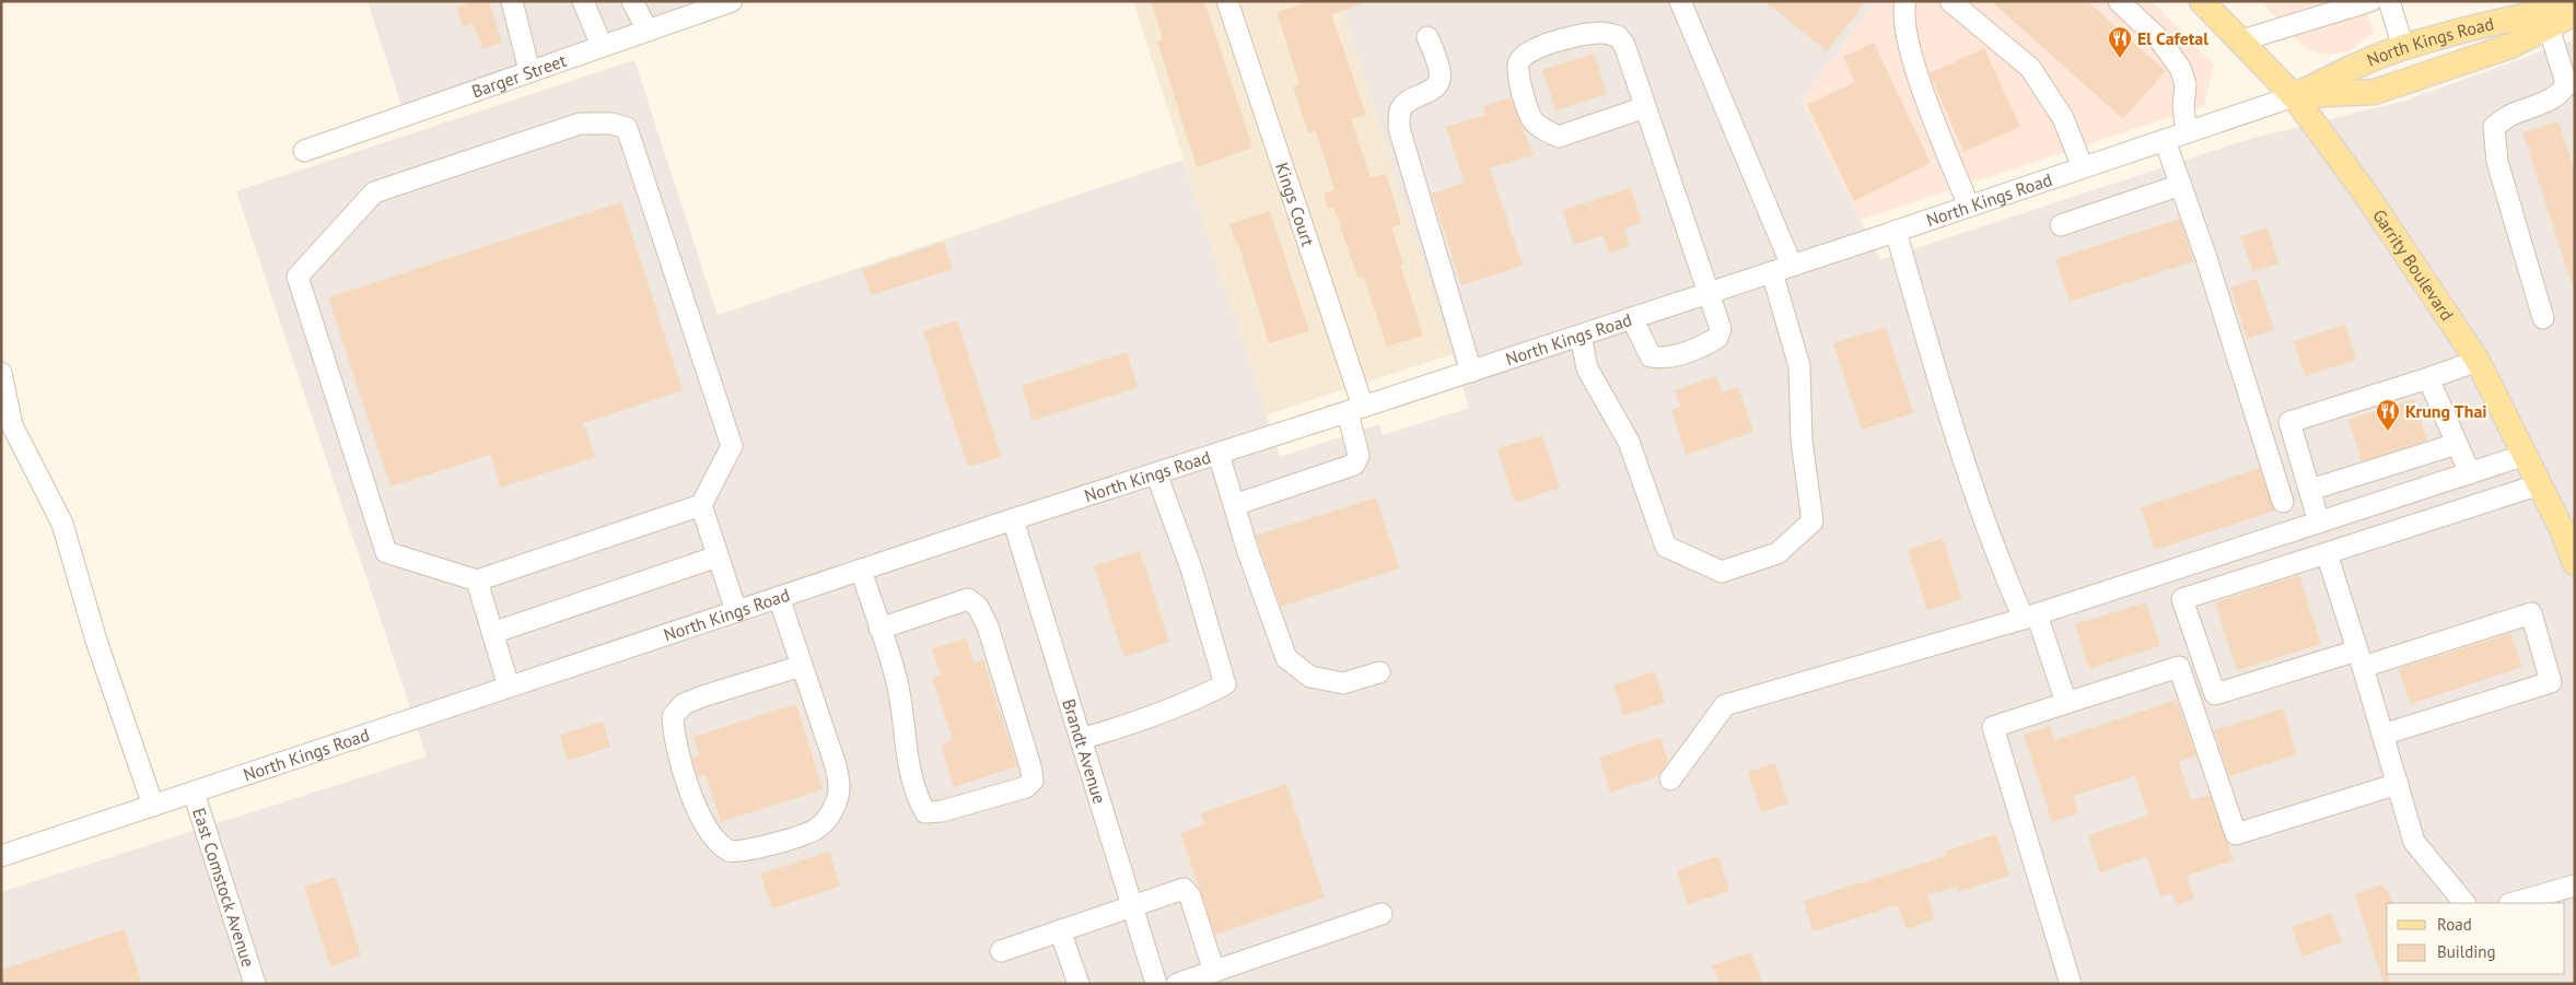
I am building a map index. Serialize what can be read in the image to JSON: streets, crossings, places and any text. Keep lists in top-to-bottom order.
{
  "streets": {
    "main road": ["North Kings Road", "Garrity Boulevard"],
    "street": [
      "Barger Street",
      "Kings Court",
      "Brandt Avenue",
      "East Comstock Avenue"
    ]
  },
  "crossings": [
    ["North Kings Road", "Kings Court"],
    ["North Kings Road", "Garrity Boulevard"],
    ["North Kings Road", "Brandt Avenue"],
    ["North Kings Road", "East Comstock Avenue"]
  ],
  "places": {
    "restaurant": ["El Cafetal", "Krung Thai"]
  },
  "legend": ["Road", "Building"]
}
